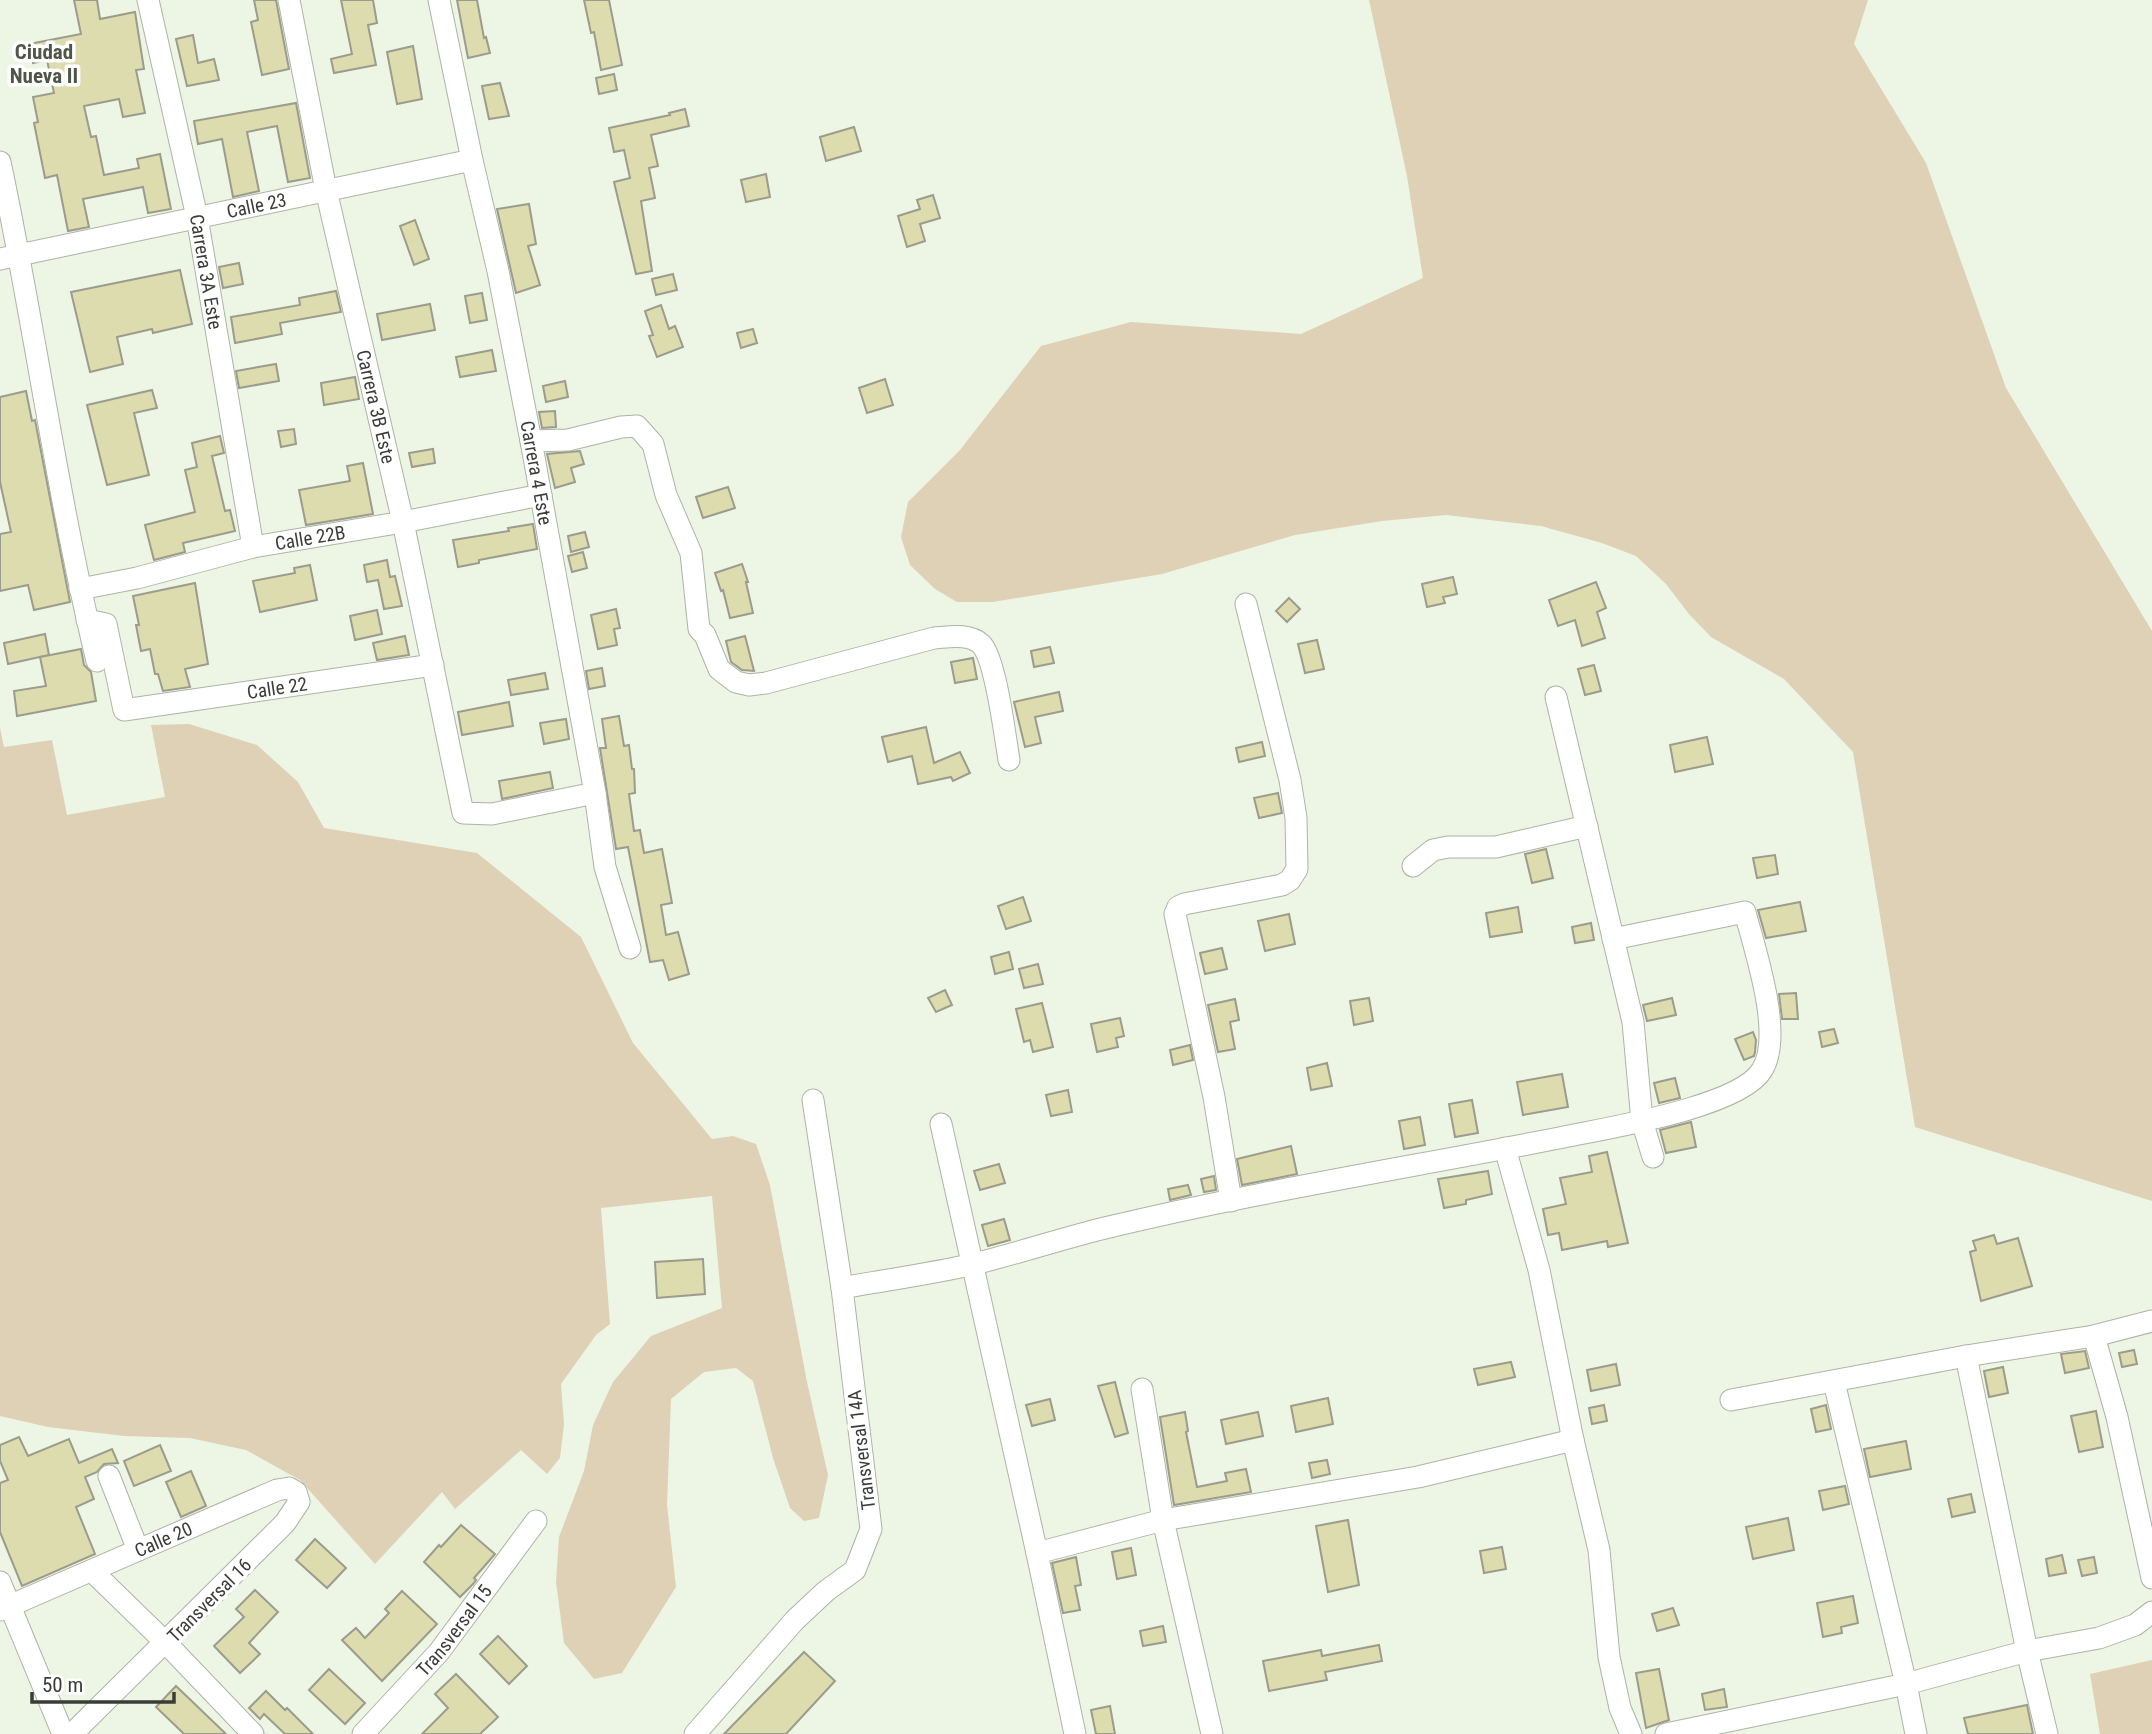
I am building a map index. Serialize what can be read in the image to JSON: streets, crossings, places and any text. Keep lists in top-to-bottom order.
{
  "streets": {
    "street": [
      "Calle 23",
      "Carrera 3A Este",
      "Carrera 3B Este",
      "Carrera 4 Este",
      "Calle 22B",
      "Calle 22",
      "Transversal 14A",
      "Calle 20",
      "Transversal 16",
      "Transversal 15"
    ]
  },
  "crossings": [
    ["Calle 23", "Carrera 3A Este"],
    ["Calle 23", "Carrera 3B Este"],
    ["Calle 23", "Carrera 4 Este"],
    ["Carrera 3A Este", "Calle 22B"],
    ["Carrera 3B Este", "Carrera 4 Este"],
    ["Carrera 3B Este", "Calle 22B"],
    ["Carrera 3B Este", "Calle 22"],
    ["Carrera 4 Este", "Calle 22B"],
    ["Calle 20", "Transversal 16"]
  ],
  "districts": ["Ciudad Nueva II"],
  "scale_bar": "50 m"
}
